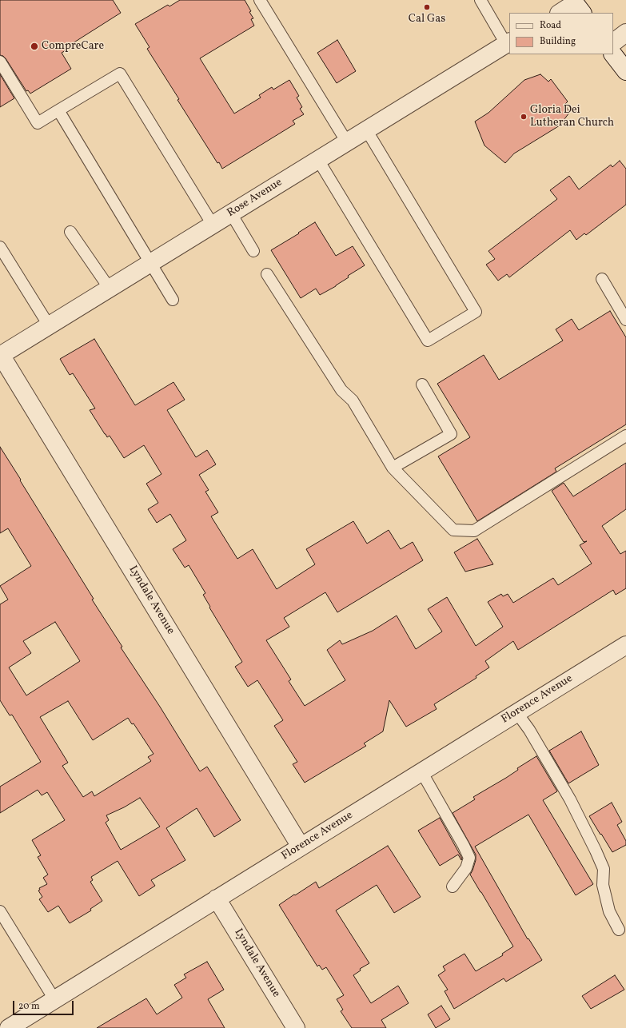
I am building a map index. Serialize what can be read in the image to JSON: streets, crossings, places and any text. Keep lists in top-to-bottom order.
{
  "streets": {
    "street": ["Rose Avenue", "Lyndale Avenue", "Florence Avenue"]
  },
  "crossings": [
    ["Rose Avenue", "Lyndale Avenue"],
    ["Lyndale Avenue", "Florence Avenue"]
  ],
  "places": ["Cal Gas", "CompreCare", "Gloria Dei Lutheran Church"],
  "legend": ["Road", "Building"],
  "scale_bar": "20 m"
}
